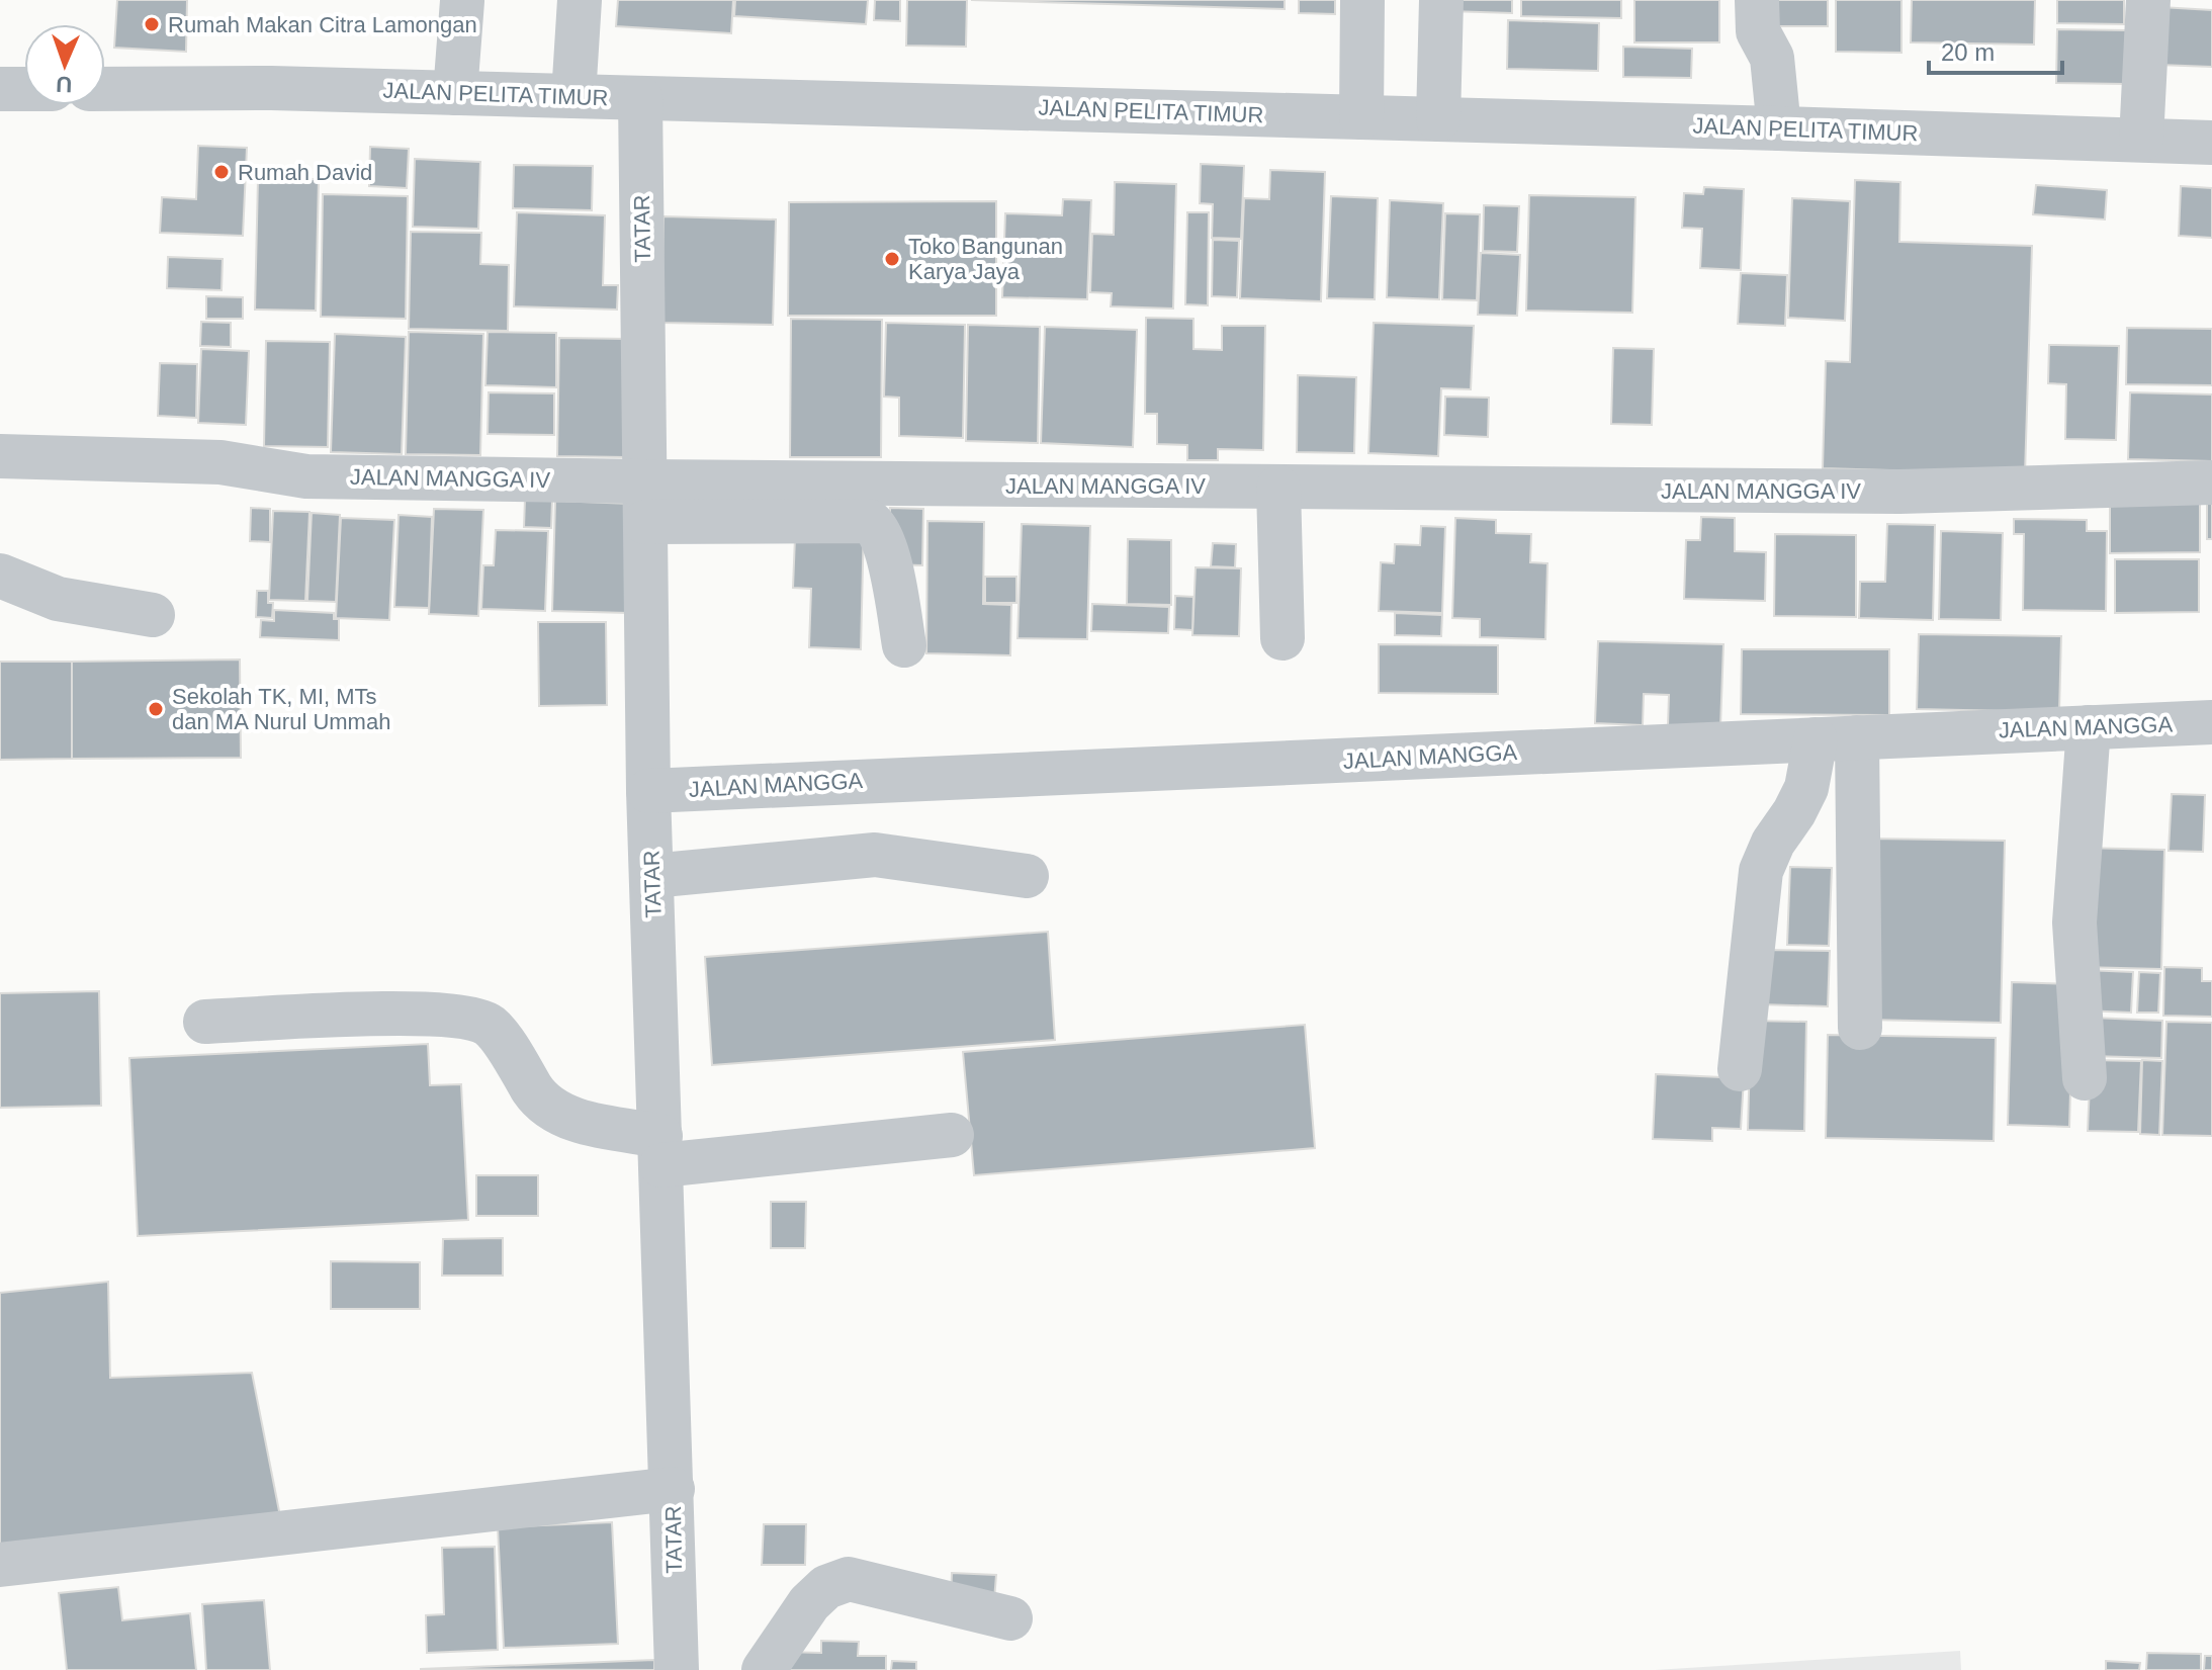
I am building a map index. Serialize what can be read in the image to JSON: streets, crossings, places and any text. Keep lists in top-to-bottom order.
{
  "streets": {
    "street": [
      "JALAN PELITA TIMUR",
      "TATAR",
      "JALAN MANGGA IV",
      "JALAN MANGGA"
    ]
  },
  "crossings": [
    ["JALAN PELITA TIMUR", "TATAR"],
    ["TATAR", "JALAN MANGGA IV"],
    ["TATAR", "JALAN MANGGA"]
  ],
  "places": [
    "Rumah Makan Citra Lamongan",
    "Rumah David",
    "Toko Bangunan Karya Jaya",
    "Sekolah TK, MI, MTs dan MA Nurul Ummah"
  ],
  "scale_bar": "20 m",
  "north": "bottom"
}
